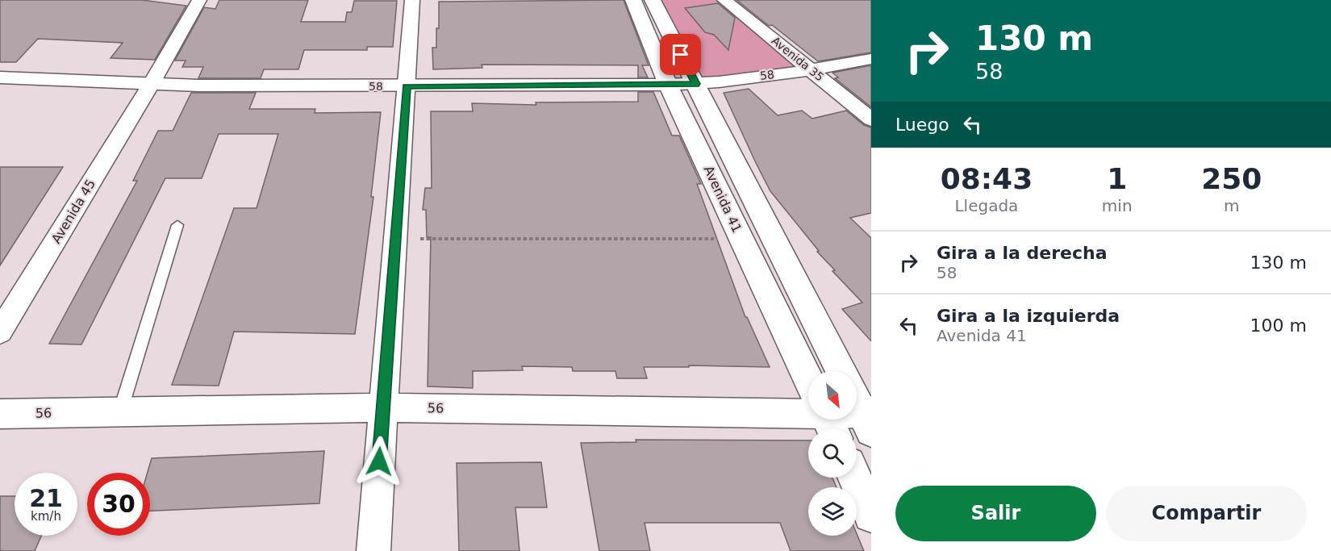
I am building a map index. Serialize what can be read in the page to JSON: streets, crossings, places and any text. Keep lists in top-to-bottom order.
{
  "streets": {
    "main road": ["58", "Avenida 41"],
    "street": ["Avenida 35", "Avenida 45", "56"]
  },
  "crossings": [
    ["Avenida 35", "58"],
    ["58", "Avenida 41"],
    ["58", "Avenida 45"]
  ],
  "north": "bottom right",
  "page": {
    "turn": ["130 m", "58"],
    "then": "Luego",
    "eta": [
      "08:43",
      "Llegada",
      "1",
      "min",
      "250",
      "m"
    ],
    "list": [
      {
        "name": "Gira a la derecha",
        "note": "58",
        "value": "130 m"
      },
      {
        "name": "Gira a la izquierda",
        "note": "Avenida 41",
        "value": "100 m"
      }
    ],
    "speed": "21 km/h",
    "limit": "30",
    "buttons": ["Salir", "Compartir"]
  }
}
